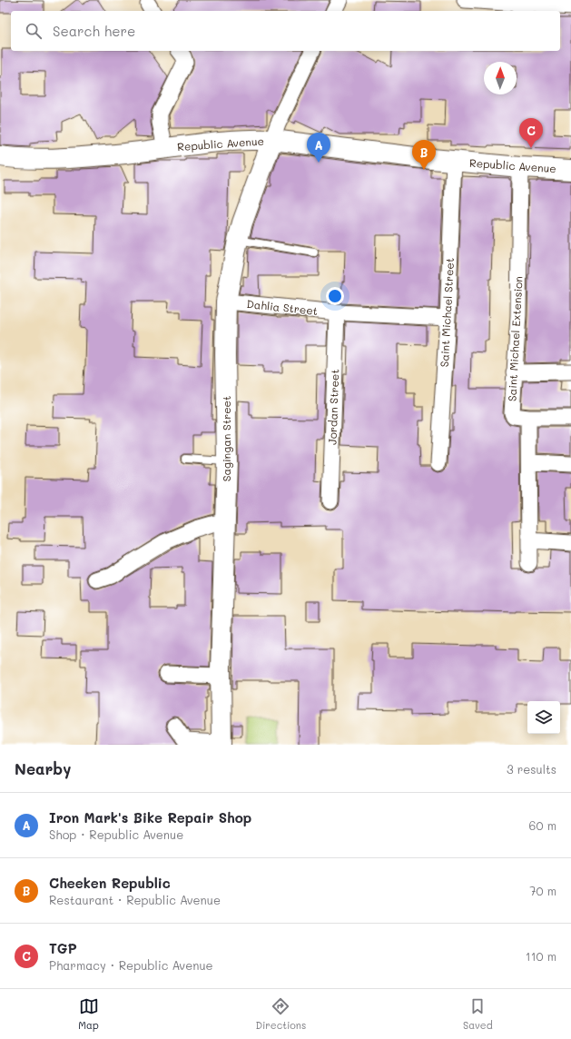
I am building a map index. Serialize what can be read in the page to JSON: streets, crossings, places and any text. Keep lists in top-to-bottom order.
{
  "streets": {
    "main road": ["Republic Avenue", "Sagingan Street"],
    "street": [
      "Dahlia Street",
      "Saint Michael Street",
      "Saint Michael Extension",
      "Jordan Street"
    ]
  },
  "crossings": [
    ["Republic Avenue", "Saint Michael Street"],
    ["Republic Avenue", "Saint Michael Extension"],
    ["Republic Avenue", "Sagingan Street"],
    ["Dahlia Street", "Saint Michael Street"],
    ["Dahlia Street", "Jordan Street"],
    ["Dahlia Street", "Sagingan Street"]
  ],
  "north": "top",
  "page": {
    "search": "Search here",
    "pins": ["C", "A", "B"],
    "heading": ["Nearby", "3 results"],
    "list": [
      {
        "mark": "A",
        "name": "Iron Mark's Bike Repair Shop",
        "note": "Shop · Republic Avenue",
        "value": "60 m"
      },
      {
        "mark": "B",
        "name": "Cheeken Republic",
        "note": "Restaurant · Republic Avenue",
        "value": "70 m"
      },
      {
        "mark": "C",
        "name": "TGP",
        "note": "Pharmacy · Republic Avenue",
        "value": "110 m"
      }
    ],
    "nav": ["Map", "Directions", "Saved"]
  }
}
